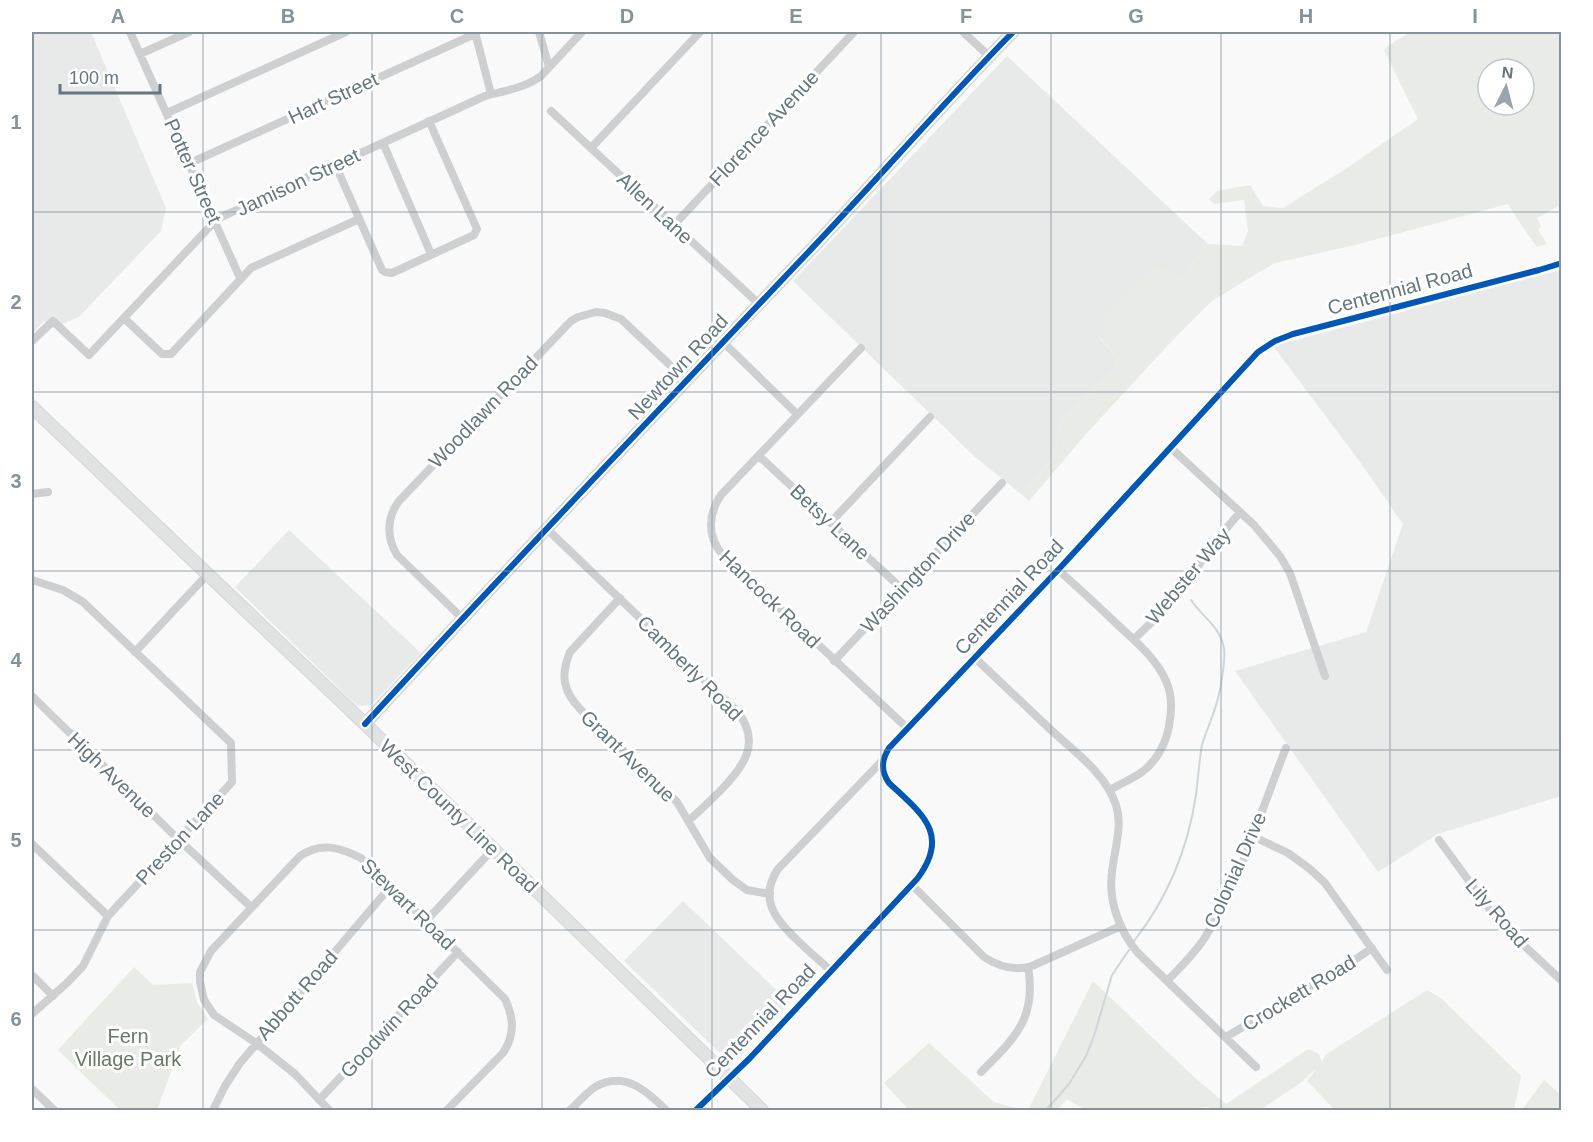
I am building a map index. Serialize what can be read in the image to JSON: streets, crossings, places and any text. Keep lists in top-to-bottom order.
{
  "streets": {
    "main road": ["West County Line Road"],
    "street": [
      "Hart Street",
      "Florence Avenue",
      "Potter Street",
      "Jamison Street",
      "Allen Lane",
      "Centennial Road",
      "Newtown Road",
      "Woodlawn Road",
      "Betsy Lane",
      "Washington Drive",
      "Webster Way",
      "Hancock Road",
      "Camberly Road",
      "Grant Avenue",
      "High Avenue",
      "Preston Lane",
      "Colonial Drive",
      "Stewart Road",
      "Lily Road",
      "Crockett Road",
      "Abbott Road",
      "Goodwin Road"
    ]
  },
  "crossings": [
    ["Hart Street", "Potter Street"],
    ["Florence Avenue", "Allen Lane"],
    ["Potter Street", "Jamison Street"],
    ["Allen Lane", "Newtown Road"],
    ["Centennial Road", "Hancock Road"],
    ["Centennial Road", "West County Line Road"],
    ["Newtown Road", "Woodlawn Road"],
    ["Newtown Road", "Camberly Road"],
    ["Newtown Road", "West County Line Road"],
    ["Betsy Lane", "Washington Drive"],
    ["Betsy Lane", "Hancock Road"],
    ["Washington Drive", "Hancock Road"],
    ["Camberly Road", "Grant Avenue"],
    ["High Avenue", "Preston Lane"],
    ["High Avenue", "Stewart Road"],
    ["Stewart Road", "Abbott Road"],
    ["Stewart Road", "Goodwin Road"]
  ],
  "parks": ["Fern Village Park"],
  "scale_bar": "100 m",
  "north": "top",
  "grid": {
    "columns": [
      "A",
      "B",
      "C",
      "D",
      "E",
      "F",
      "G",
      "H",
      "I"
    ],
    "rows": [
      "1",
      "2",
      "3",
      "4",
      "5",
      "6"
    ]
  }
}
